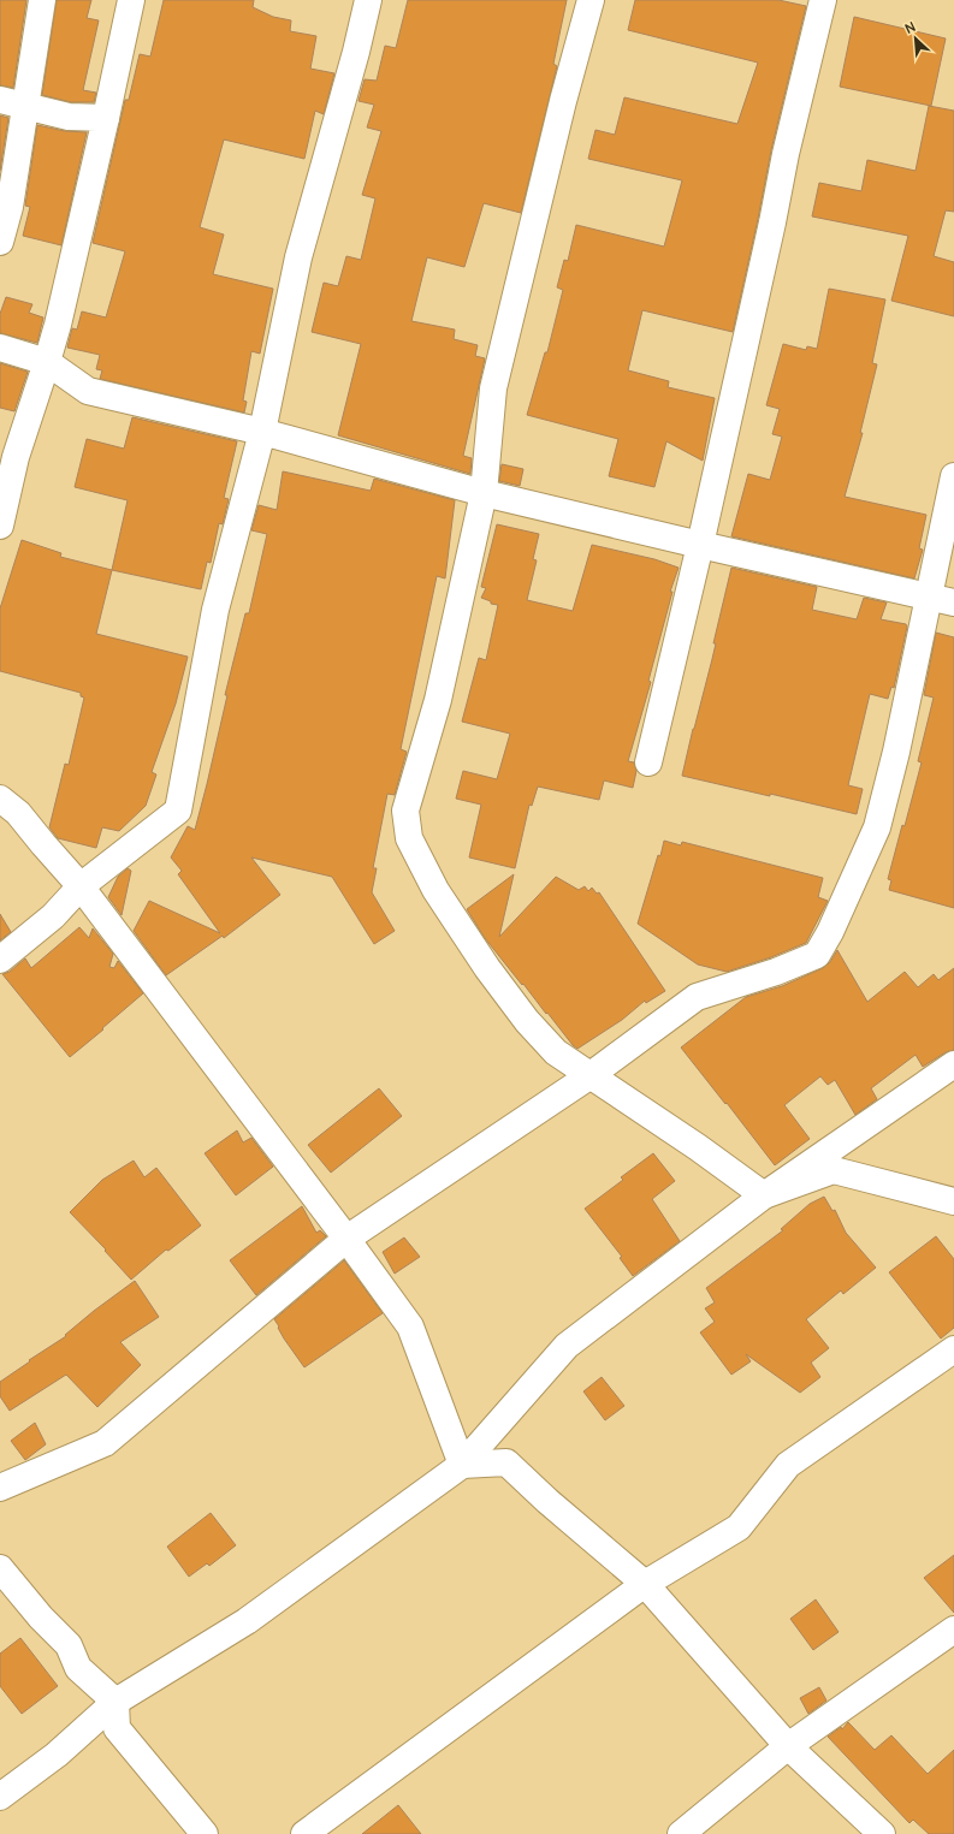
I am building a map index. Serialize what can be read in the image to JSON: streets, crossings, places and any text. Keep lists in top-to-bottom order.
{
  "north": "top left"
}
